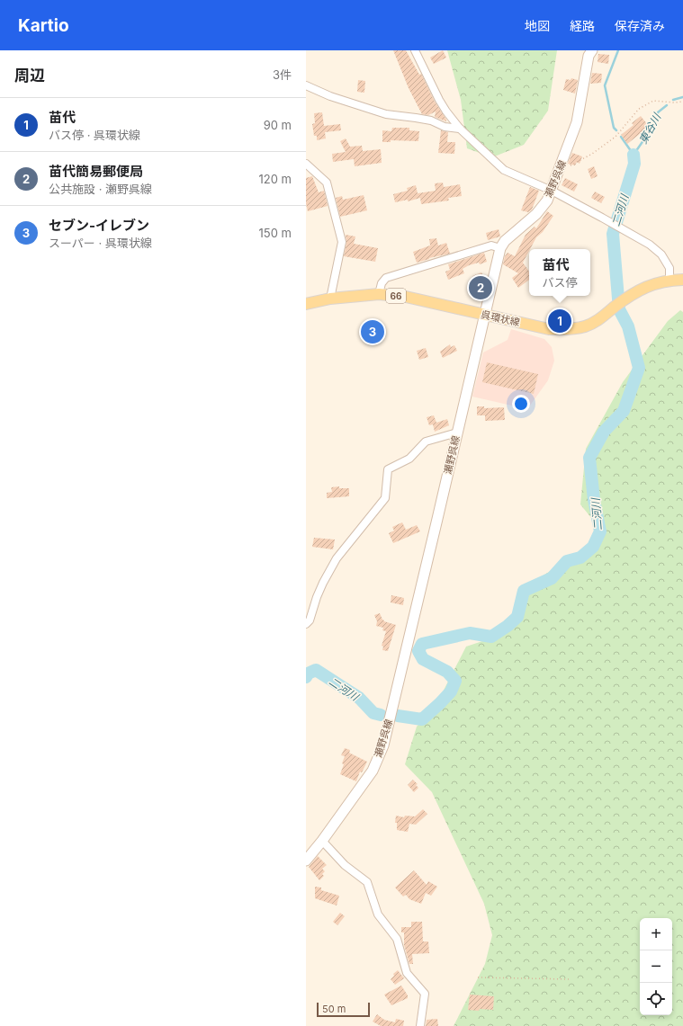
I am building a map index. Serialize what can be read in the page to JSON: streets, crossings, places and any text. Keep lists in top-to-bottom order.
{
  "streets": {
    "main road": ["瀬野呉線", "66", "呉環状線"]
  },
  "crossings": [
    ["瀬野呉線", "呉環状線"]
  ],
  "water": ["東谷川", "二河川"],
  "scale_bar": "50 m",
  "page": {
    "header": "Kartio",
    "nav": ["地図", "経路", "保存済み"],
    "heading": ["周辺", "3件"],
    "list": [
      {
        "mark": "1",
        "name": "苗代",
        "note": "バス停 · 呉環状線",
        "value": "90 m"
      },
      {
        "mark": "2",
        "name": "苗代簡易郵便局",
        "note": "公共施設 · 瀬野呉線",
        "value": "120 m"
      },
      {
        "mark": "3",
        "name": "セブン-イレブン",
        "note": "スーパー · 呉環状線",
        "value": "150 m"
      }
    ],
    "popup": ["苗代", "バス停"],
    "pins": ["2", "1", "3"],
    "map_buttons": ["+", "−"],
    "scale": "50 m"
  }
}
